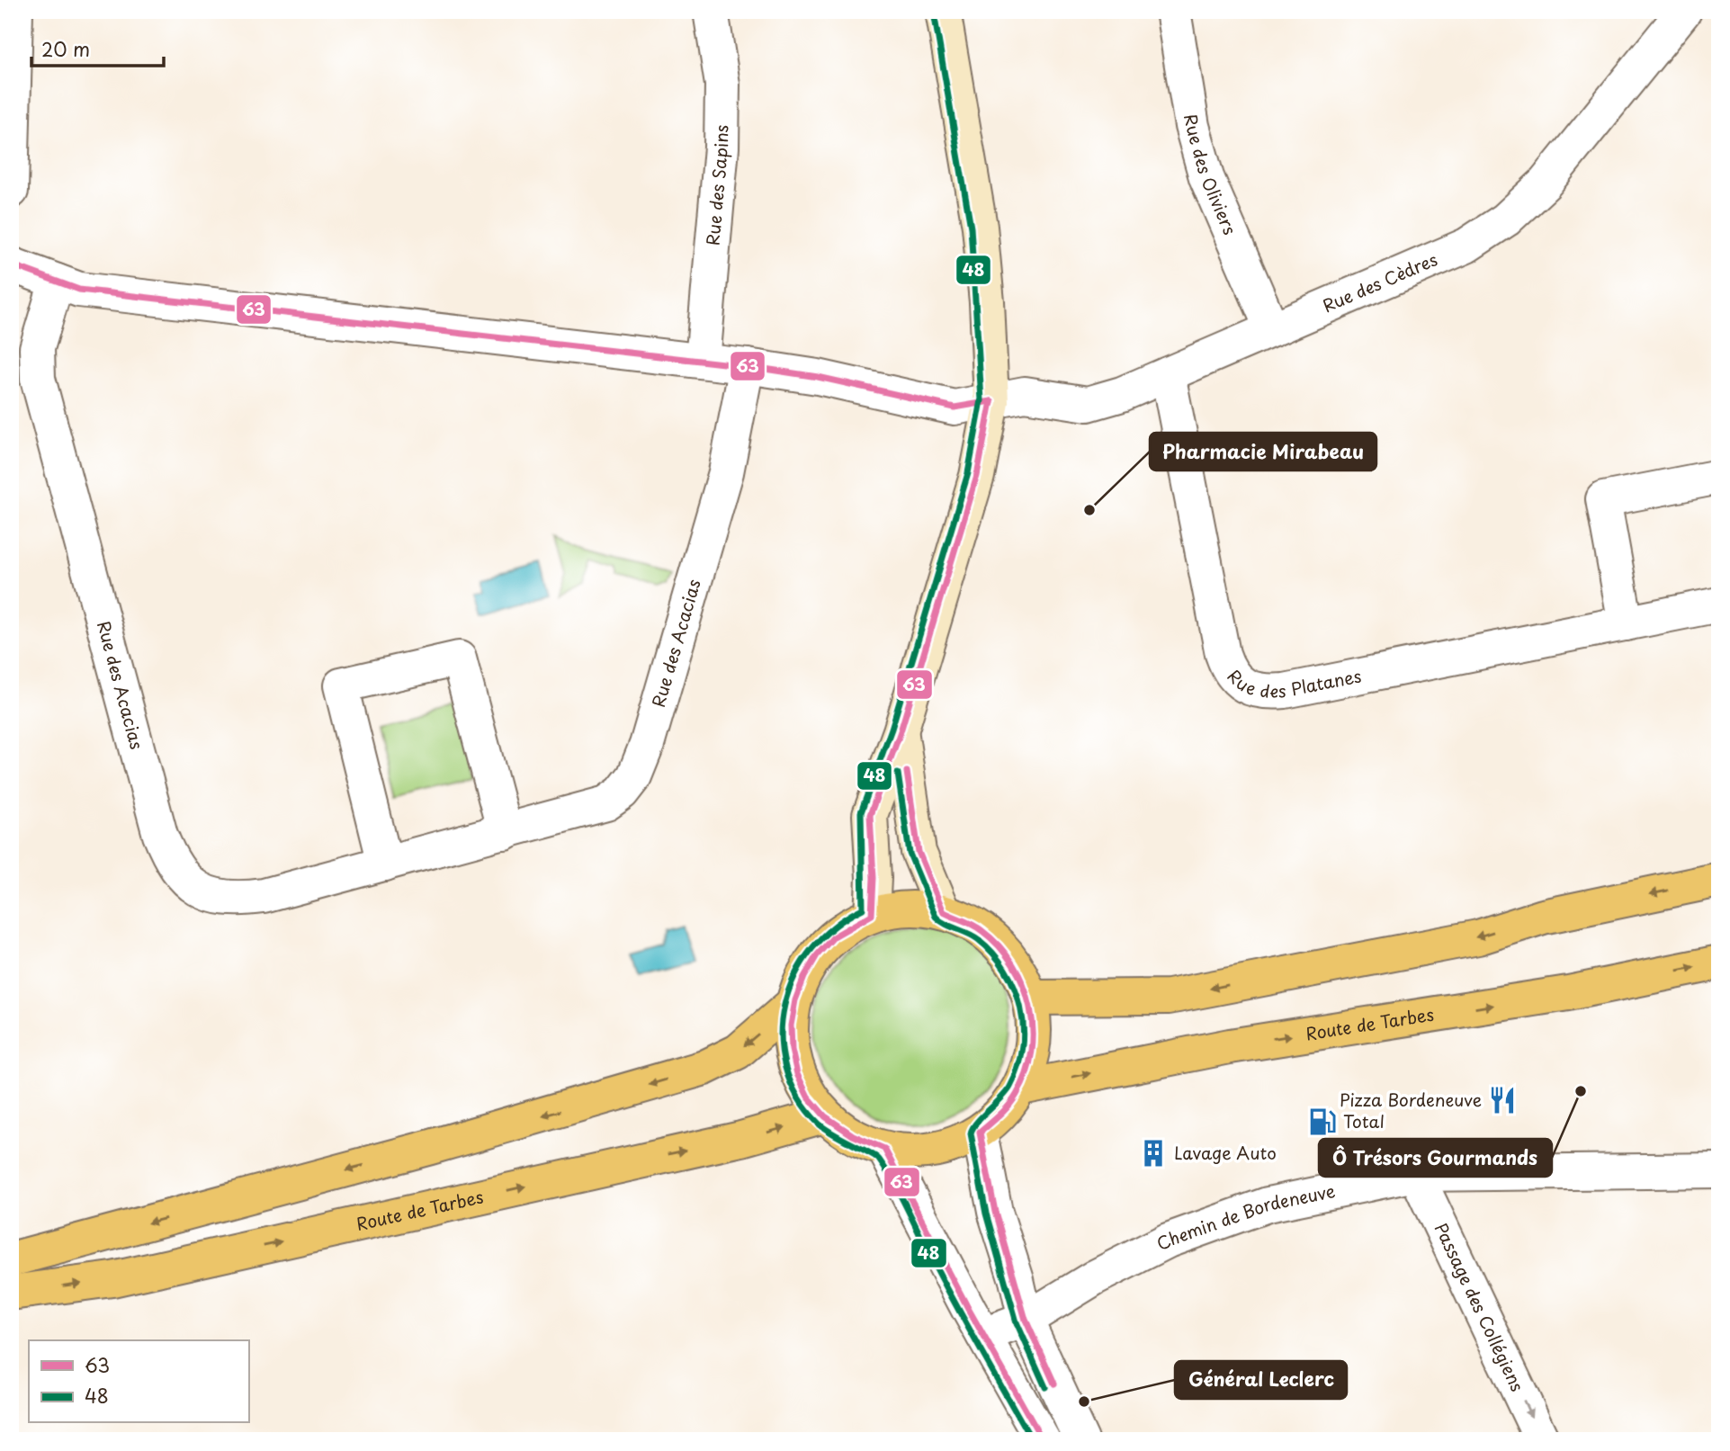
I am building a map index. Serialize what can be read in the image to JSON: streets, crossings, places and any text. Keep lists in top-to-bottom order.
{
  "streets": {
    "main road": ["Route de Tarbes"],
    "street": [
      "Rue des Oliviers",
      "Rue des Sapins",
      "Rue des Cèdres",
      "Rue des Acacias",
      "Rue des Platanes",
      "Chemin de Bordeneuve",
      "Passage des Collégiens"
    ]
  },
  "crossings": [
    ["Rue des Oliviers", "Rue des Cèdres"],
    ["Rue des Sapins", "Rue des Cèdres"],
    ["Rue des Cèdres", "Rue des Acacias"],
    ["Rue des Cèdres", "Rue des Platanes"],
    ["Chemin de Bordeneuve", "Passage des Collégiens"]
  ],
  "one_way": ["Passage des Collégiens"],
  "places": {
    "other": ["Pharmacie Mirabeau", "Ô Trésors Gourmands", "Général Leclerc"],
    "restaurant": ["Pizza Bordeneuve"],
    "fuel station": ["Total"],
    "building": ["Lavage Auto"]
  },
  "lines": ["transit line 48", "transit line 63"],
  "legend": ["63", "48"],
  "scale_bar": "20 m"
}
